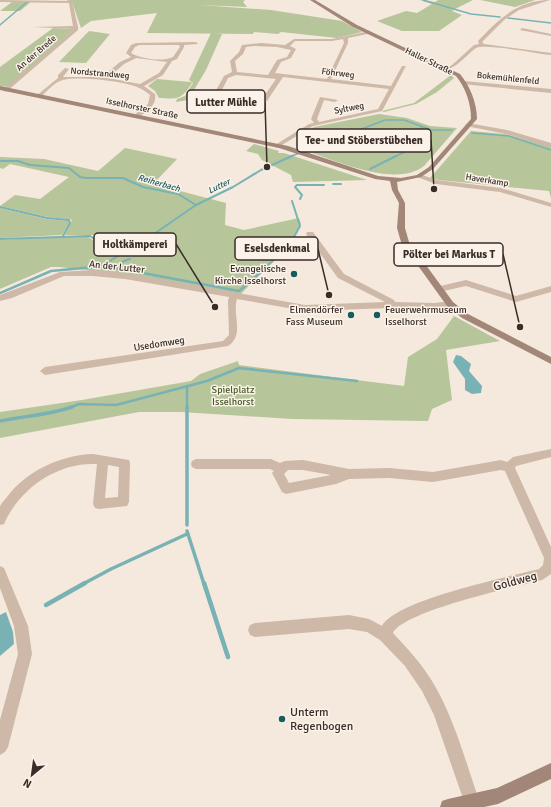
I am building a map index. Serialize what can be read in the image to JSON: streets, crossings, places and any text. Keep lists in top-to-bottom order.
{
  "streets": {
    "street": [
      "An der Brede",
      "Haller Straße",
      "Nordstrandweg",
      "Föhrweg",
      "Bokemühlenfeld",
      "Isselhorster Straße",
      "Syltweg",
      "Haverkamp",
      "An der Lutter",
      "Usedomweg",
      "Goldweg"
    ]
  },
  "crossings": [
    ["An der Brede", "Isselhorster Straße"],
    ["Haller Straße", "Bokemühlenfeld"],
    ["Nordstrandweg", "Isselhorster Straße"],
    ["Föhrweg", "Syltweg"],
    ["Isselhorster Straße", "Syltweg"],
    ["An der Lutter", "Usedomweg"]
  ],
  "water": ["Reiherbach", "Lutter"],
  "parks": ["Spielplatz Isselhorst"],
  "places": [
    "Lutter Mühle",
    "Tee- und Stöberstübchen",
    "Evangelische Kirche Isselhorst",
    "Eselsdenkmal",
    "Holtkämperei",
    "Elmendörfer Fass Museum",
    "Feuerwehrmuseum Isselhorst",
    "Pölter bei Markus T",
    "Unterm Regenbogen"
  ],
  "north": "bottom left"
}
